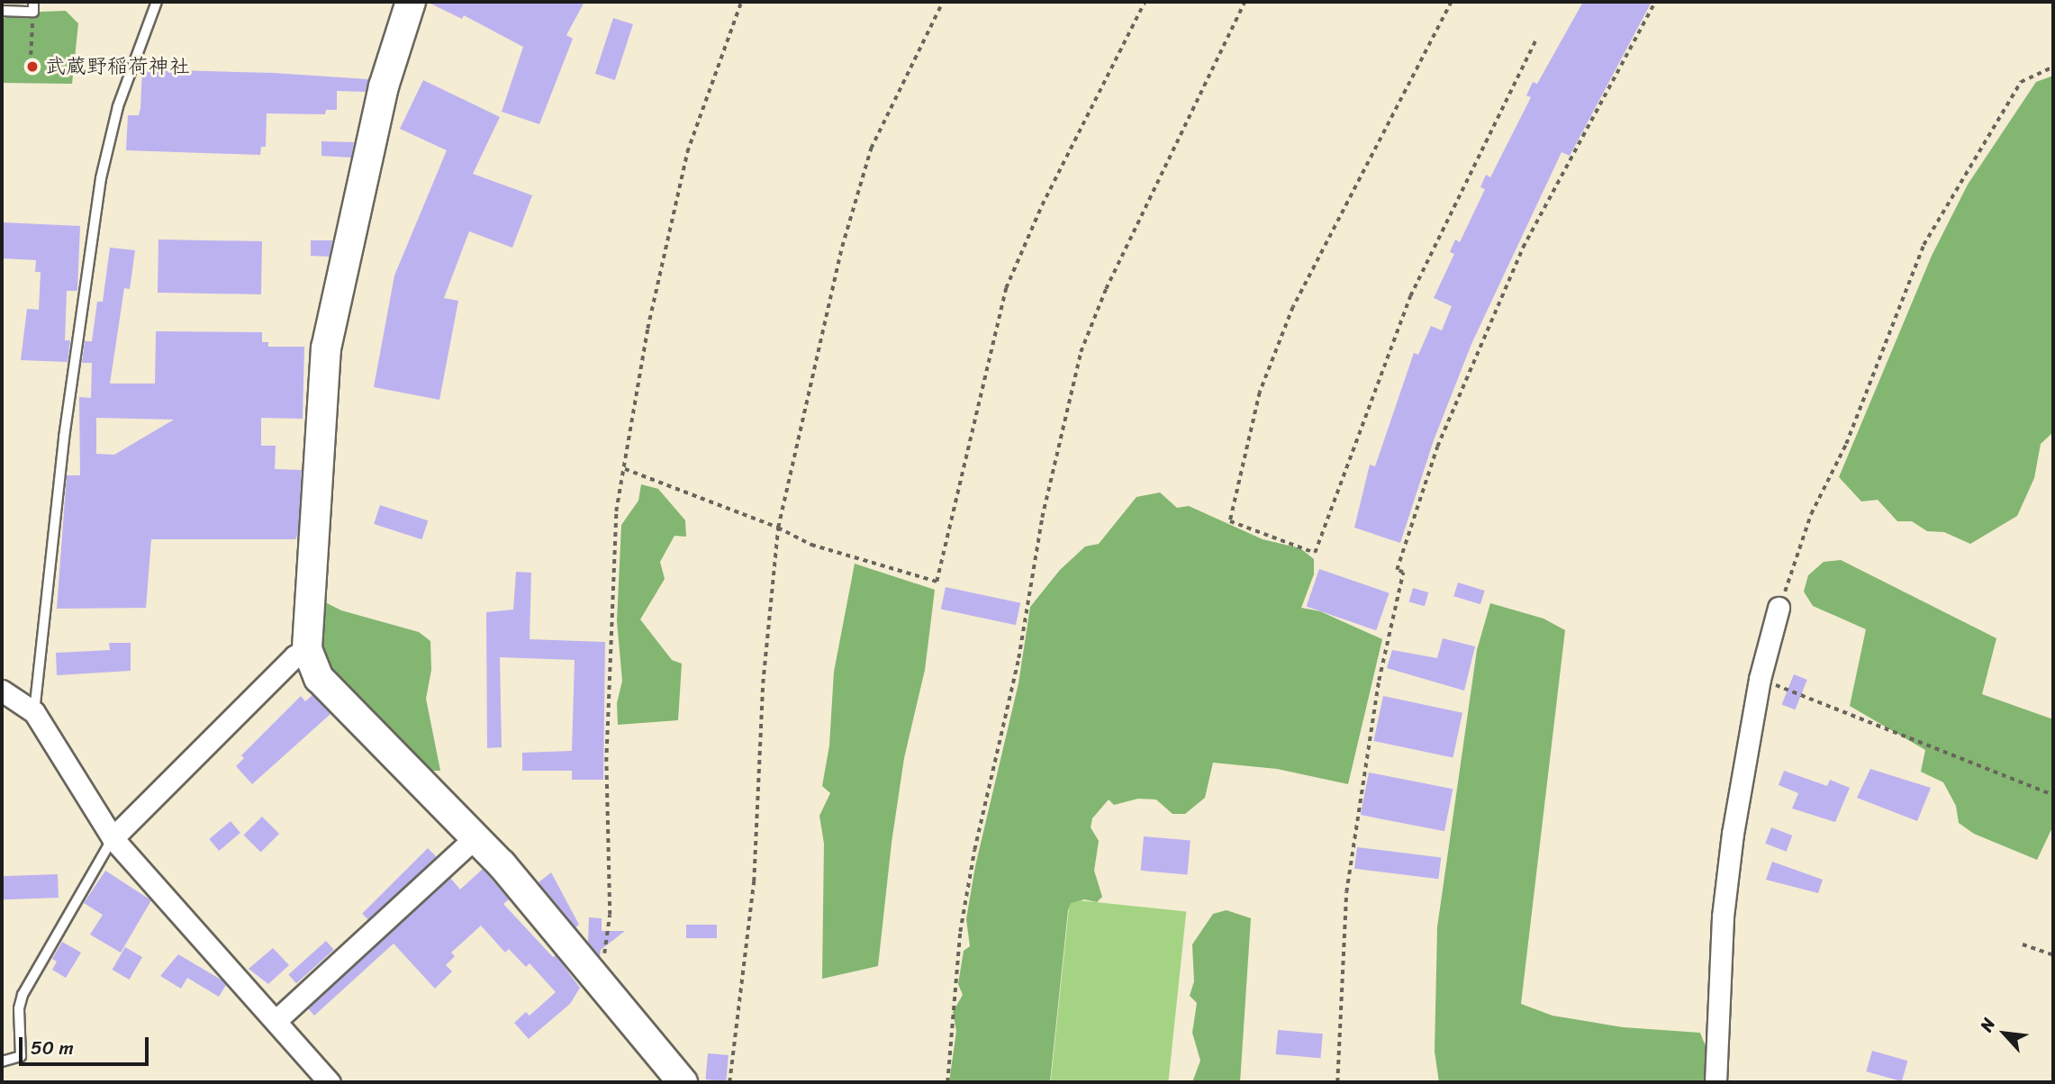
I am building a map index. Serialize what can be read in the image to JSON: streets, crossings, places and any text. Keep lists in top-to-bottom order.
{
  "places": ["武蔵野稲荷神社"],
  "scale_bar": "50 m",
  "north": "top left"
}
